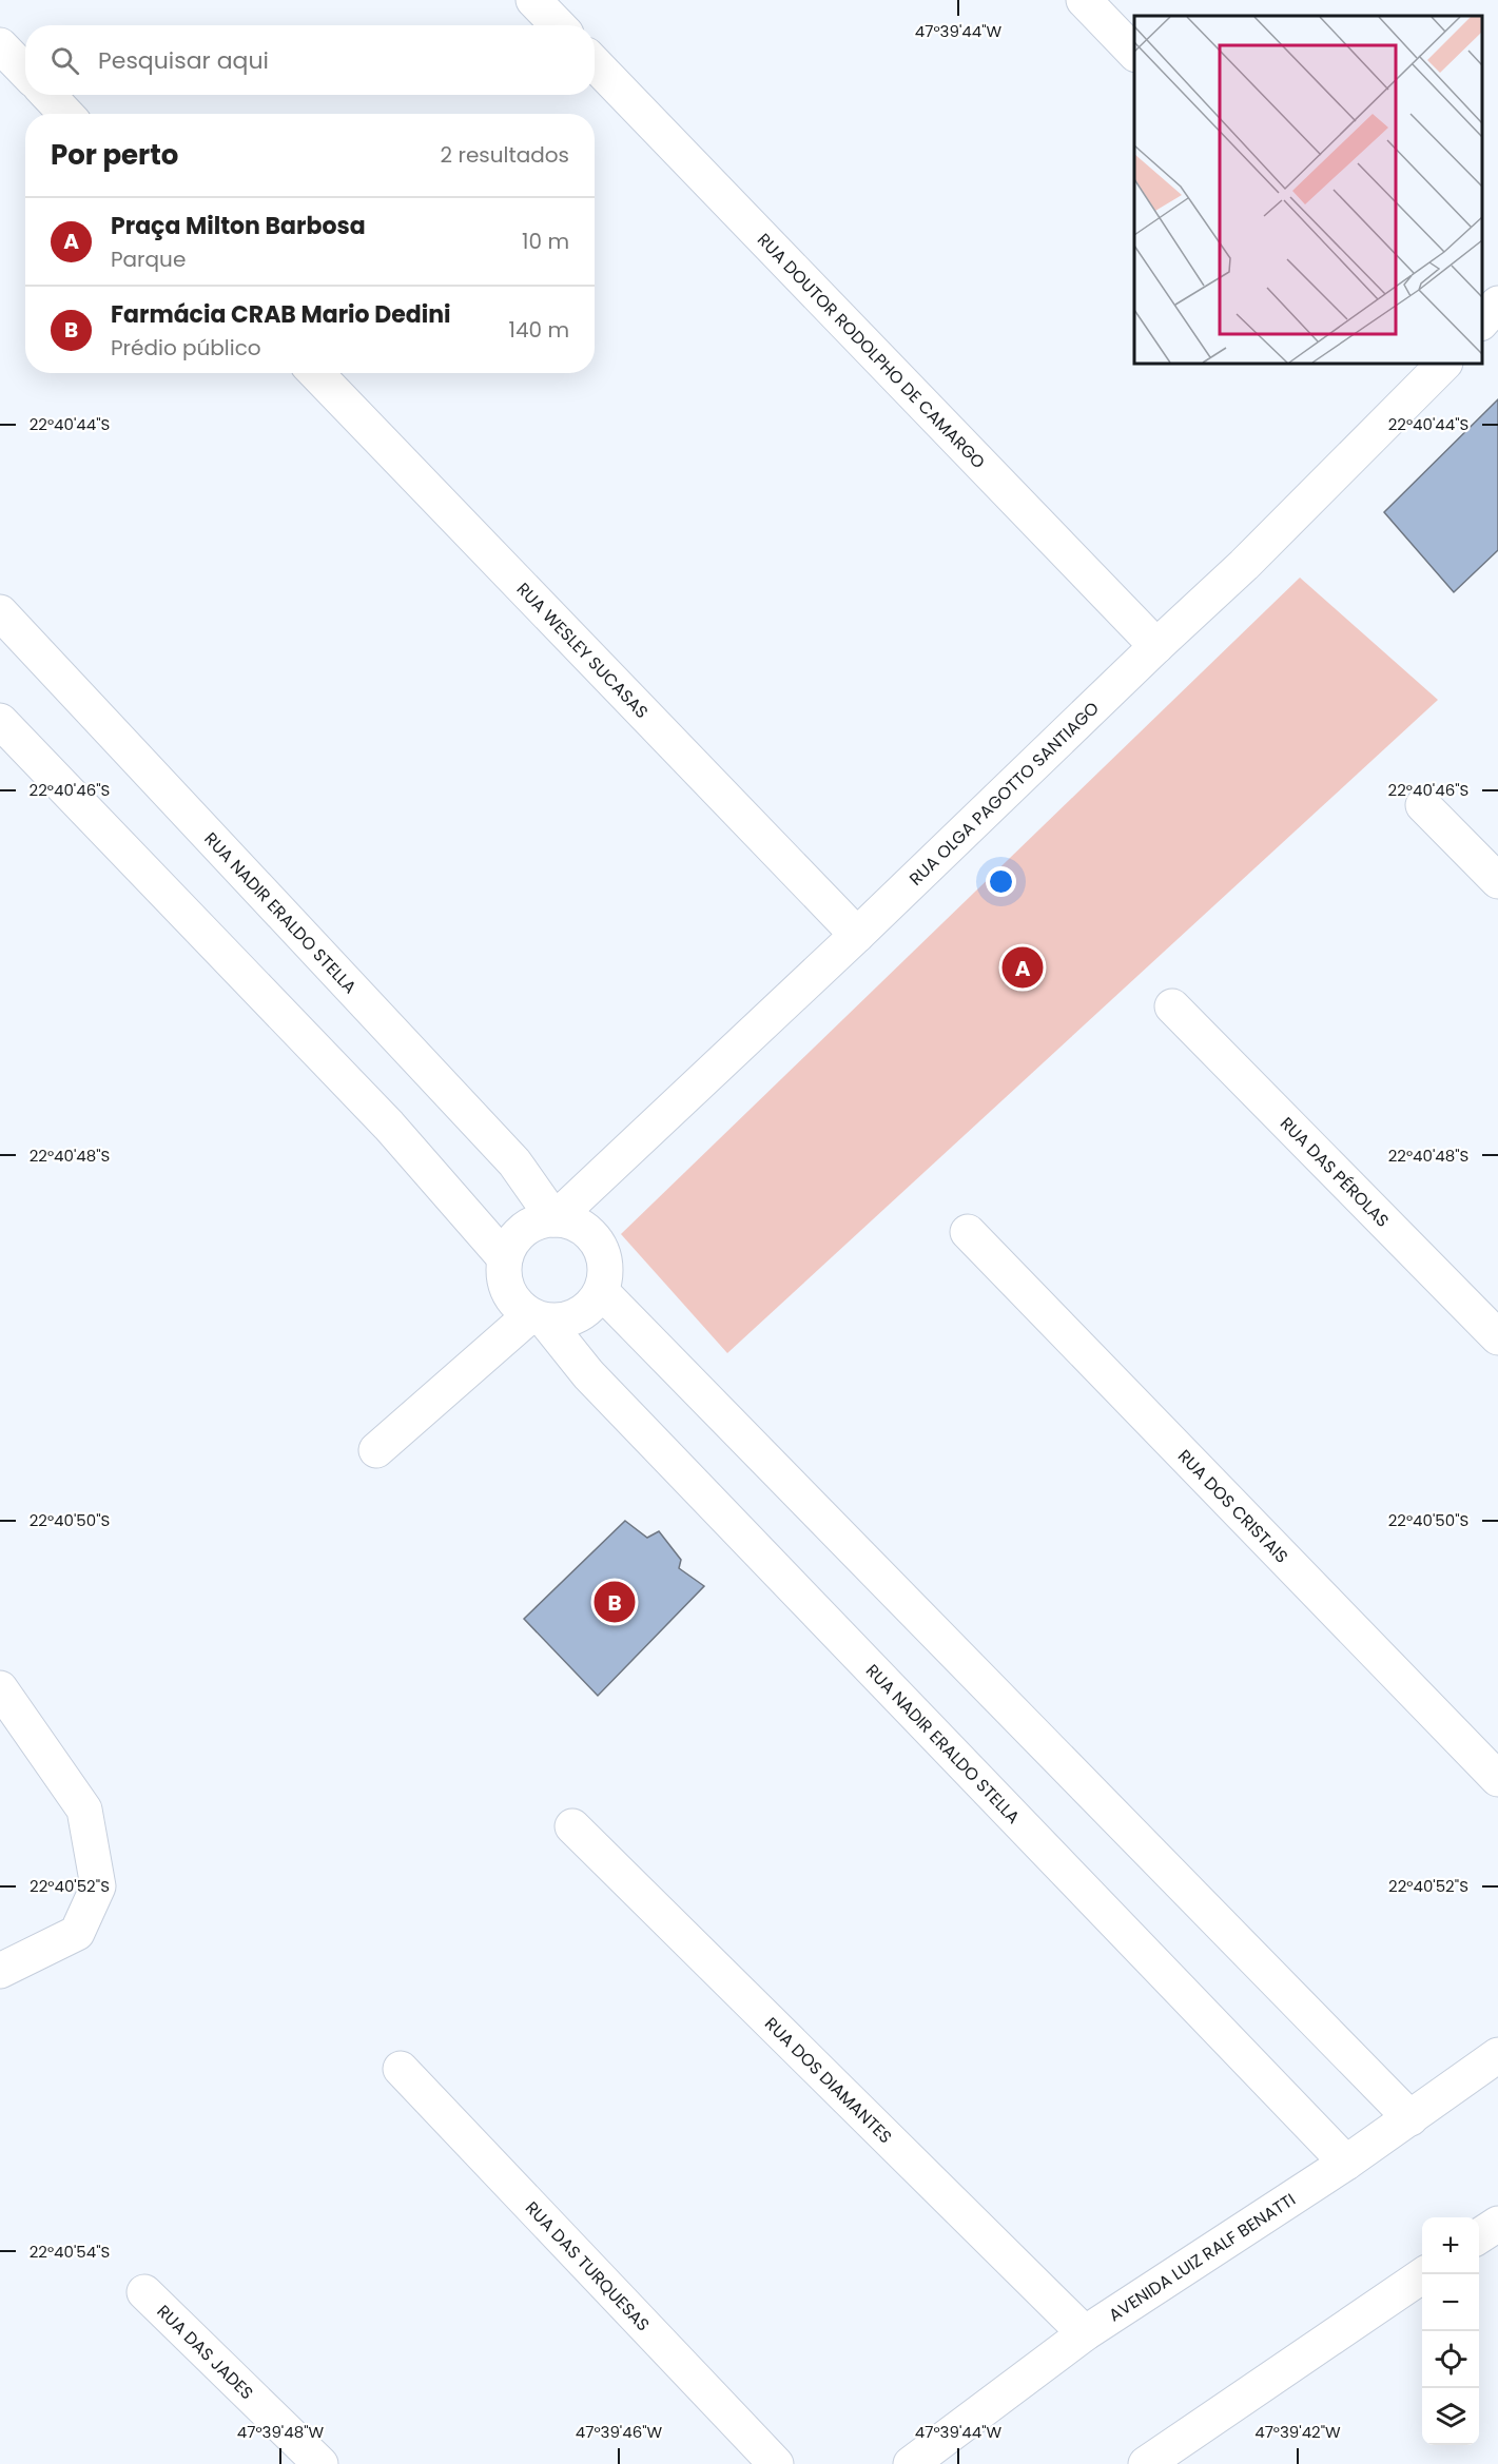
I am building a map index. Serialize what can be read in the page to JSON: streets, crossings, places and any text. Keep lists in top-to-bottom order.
{
  "streets": {
    "street": [
      "RUA DOUTOR RODOLPHO DE CAMARGO",
      "RUA WESLEY SUCASAS",
      "RUA OLGA PAGOTTO SANTIAGO",
      "RUA NADIR ERALDO STELLA",
      "RUA DAS PÉROLAS",
      "RUA DOS CRISTAIS",
      "RUA DOS DIAMANTES",
      "AVENIDA LUIZ RALF BENATTI",
      "RUA DAS TURQUESAS",
      "RUA DAS JADES"
    ]
  },
  "crossings": [
    ["RUA DOUTOR RODOLPHO DE CAMARGO", "RUA OLGA PAGOTTO SANTIAGO"],
    ["RUA WESLEY SUCASAS", "RUA OLGA PAGOTTO SANTIAGO"],
    ["RUA OLGA PAGOTTO SANTIAGO", "RUA NADIR ERALDO STELLA"],
    ["RUA NADIR ERALDO STELLA", "AVENIDA LUIZ RALF BENATTI"],
    ["RUA DOS DIAMANTES", "AVENIDA LUIZ RALF BENATTI"]
  ],
  "page": {
    "search": "Pesquisar aqui",
    "heading": ["Por perto", "2 resultados"],
    "list": [
      {
        "mark": "A",
        "name": "Praça Milton Barbosa",
        "note": "Parque",
        "value": "10 m"
      },
      {
        "mark": "B",
        "name": "Farmácia CRAB Mario Dedini",
        "note": "Prédio público",
        "value": "140 m"
      }
    ],
    "pins": ["A", "B"],
    "map_buttons": ["+", "−"]
  },
  "coordinates": [
    "47°39'44\"W",
    "22°40'44\"S",
    "22°40'46\"S",
    "22°40'48\"S",
    "22°40'50\"S",
    "22°40'52\"S",
    "22°40'54\"S",
    "47°39'48\"W",
    "47°39'46\"W",
    "47°39'42\"W"
  ]
}
